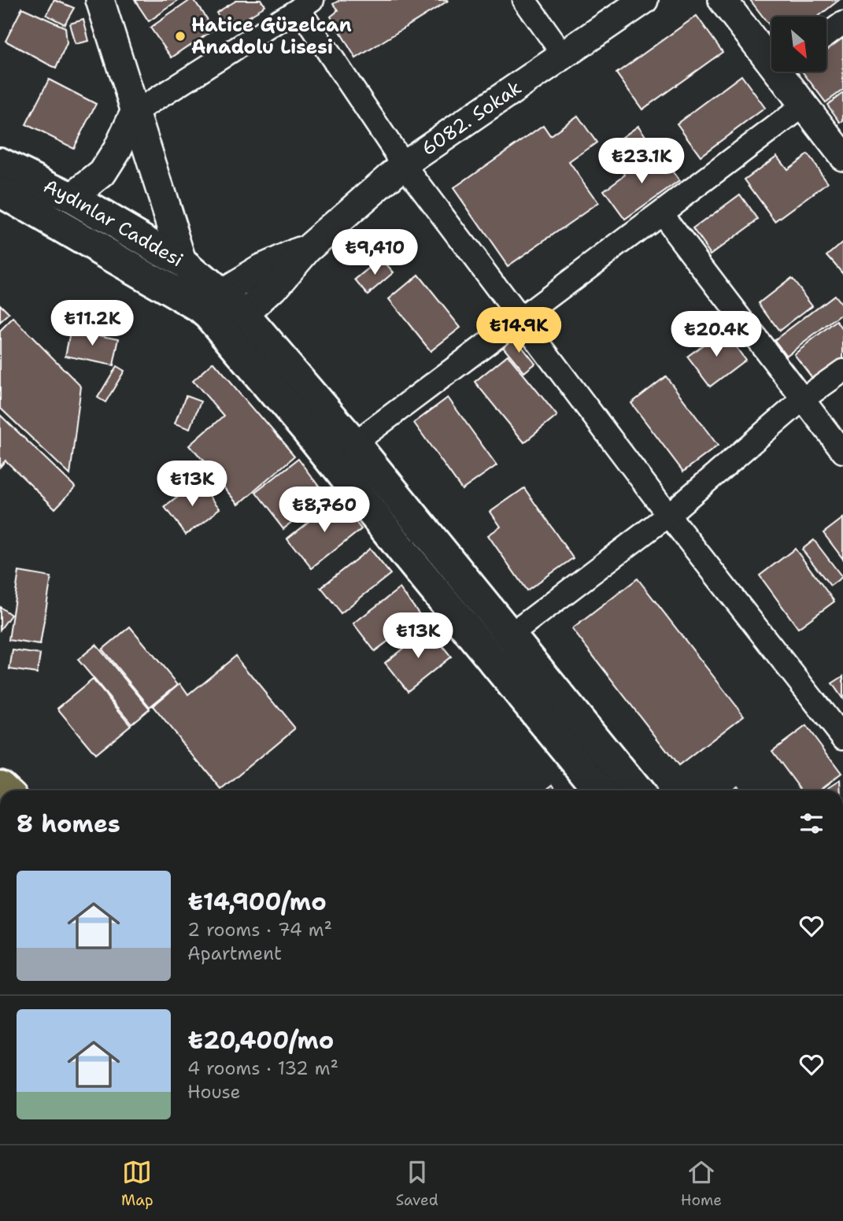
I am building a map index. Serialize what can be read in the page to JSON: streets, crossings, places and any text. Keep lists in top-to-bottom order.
{
  "streets": {
    "main road": ["Aydınlar Caddesi"],
    "street": ["6082. Sokak"]
  },
  "places": ["Hatice Güzelcan Anadolu Lisesi"],
  "north": "bottom right",
  "page": {
    "price": [
      "₺23.1K",
      "₺9,410",
      "₺11.2K",
      "₺14.9K",
      "₺20.4K",
      "₺13K",
      "₺8,760",
      "₺13K"
    ],
    "heading": "8 homes",
    "list": [
      {
        "name": "₺14,900/mo",
        "note": "2 rooms · 74 m² · Apartment"
      },
      {
        "name": "₺20,400/mo",
        "note": "4 rooms · 132 m² · House"
      }
    ],
    "tabs": ["Map", "Saved", "Home"]
  }
}
